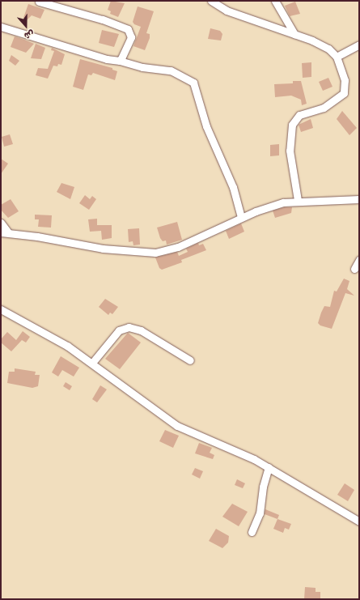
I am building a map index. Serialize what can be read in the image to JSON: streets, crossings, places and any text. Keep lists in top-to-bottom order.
{
  "north": "bottom"
}
